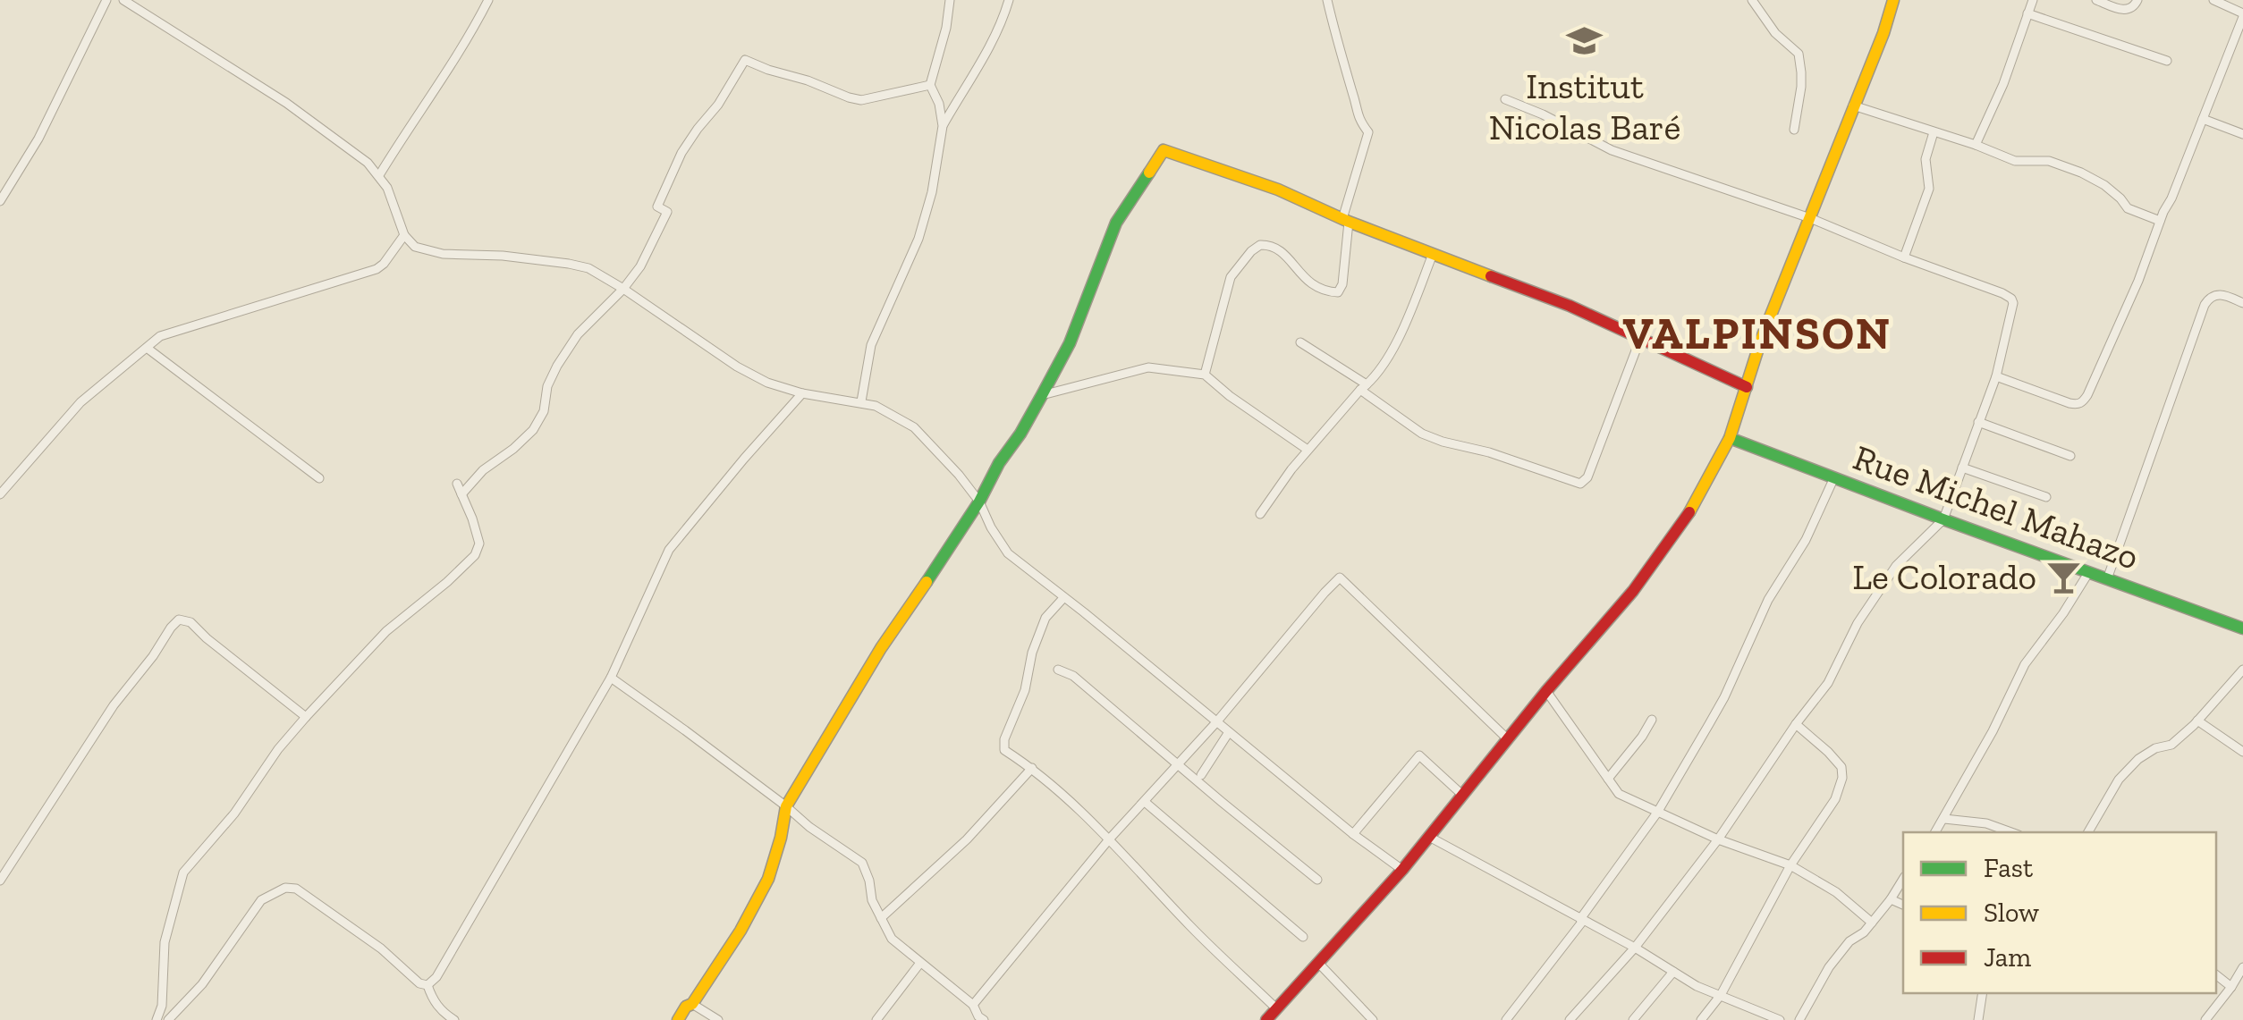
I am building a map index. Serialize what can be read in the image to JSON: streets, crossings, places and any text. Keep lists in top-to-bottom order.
{
  "streets": {
    "street": ["Rue Michel Mahazo"]
  },
  "districts": ["VALPINSON"],
  "places": {
    "school or university": ["Institut Nicolas Baré"],
    "bar": ["Le Colorado"]
  },
  "legend": ["Fast", "Slow", "Jam"]
}
